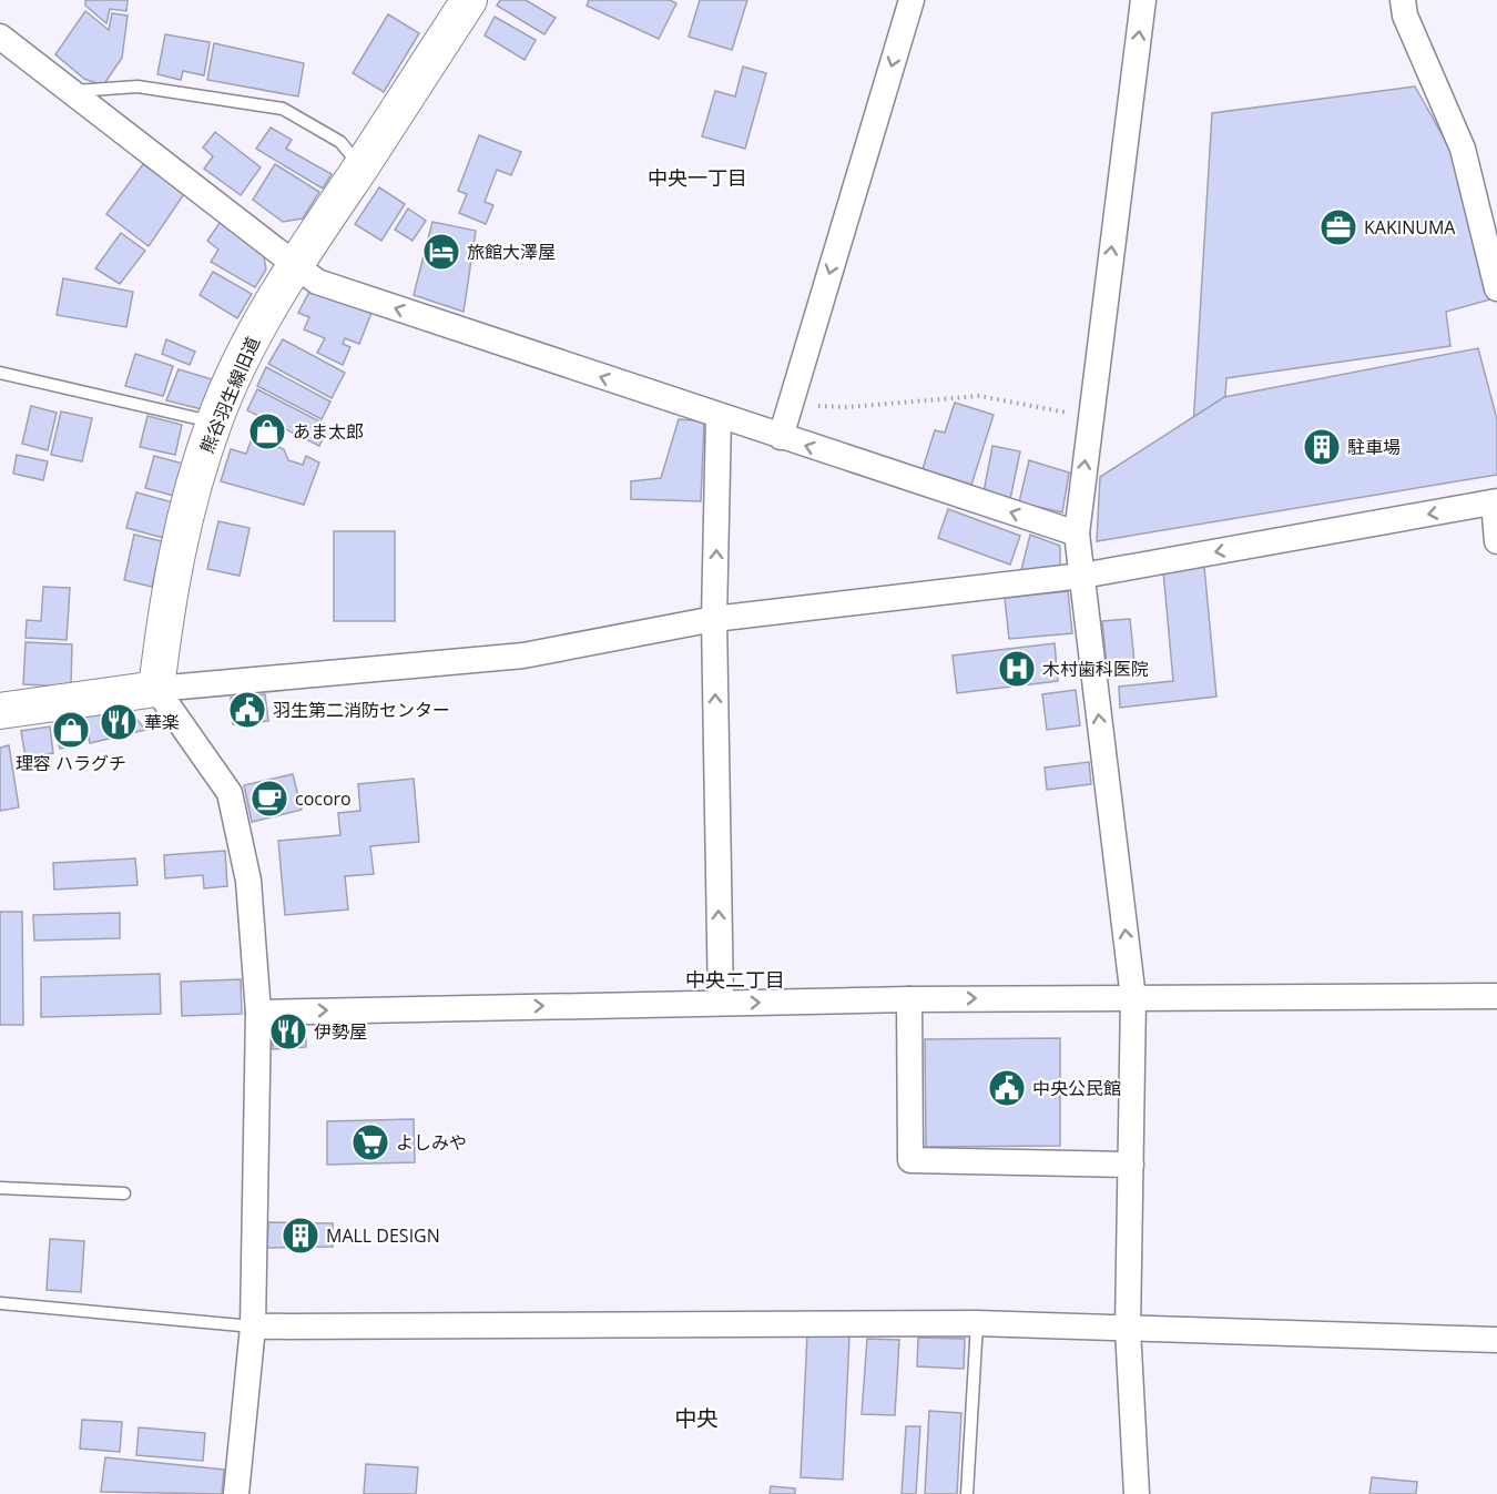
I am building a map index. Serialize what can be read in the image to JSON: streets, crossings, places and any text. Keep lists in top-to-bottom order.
{
  "streets": {
    "street": ["熊谷羽生線旧道"]
  },
  "districts": ["中央一丁目", "中央二丁目", "中央"],
  "places": {
    "office": ["KAKINUMA"],
    "hotel": ["旅館大澤屋"],
    "shop": ["あま太郎", "理容 ハラグチ"],
    "building": ["駐車場", "MALL DESIGN"],
    "hospital": ["木村歯科医院"],
    "public building": ["羽生第二消防センター", "中央公民館"],
    "restaurant": ["華楽", "伊勢屋"],
    "cafe": ["cocoro"],
    "supermarket": ["よしみや"]
  }
}
